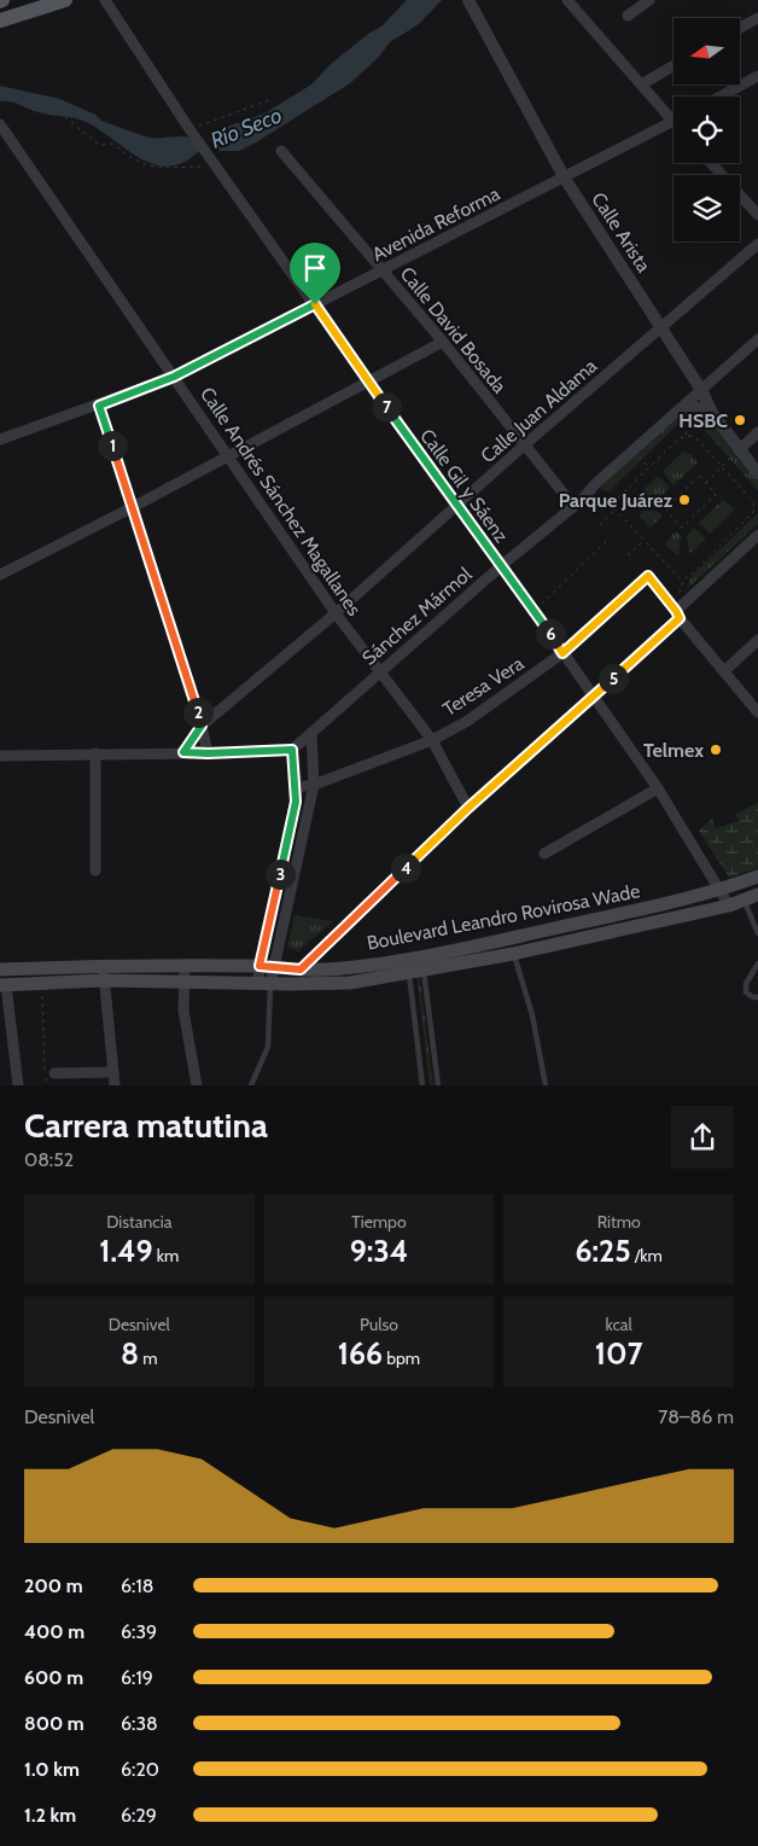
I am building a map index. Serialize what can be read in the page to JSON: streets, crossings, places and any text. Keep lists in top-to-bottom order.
{
  "streets": {
    "main road": ["Boulevard Leandro Rovirosa Wade"],
    "street": [
      "Avenida Reforma",
      "Calle Arista",
      "Calle David Bosada",
      "Calle Juan Aldama",
      "Calle Gil y Sáenz",
      "Calle Andrés Sánchez Magallanes",
      "Sánchez Mármol",
      "Teresa Vera"
    ]
  },
  "crossings": [
    ["Avenida Reforma", "Calle Arista"],
    ["Avenida Reforma", "Calle David Bosada"],
    ["Avenida Reforma", "Calle Gil y Sáenz"],
    ["Avenida Reforma", "Calle Andrés Sánchez Magallanes"],
    ["Calle Arista", "Calle Juan Aldama"],
    ["Calle Arista", "Sánchez Mármol"],
    ["Calle David Bosada", "Calle Juan Aldama"],
    ["Calle David Bosada", "Sánchez Mármol"],
    ["Calle Juan Aldama", "Calle Gil y Sáenz"],
    ["Calle Juan Aldama", "Calle Andrés Sánchez Magallanes"],
    ["Calle Gil y Sáenz", "Sánchez Mármol"],
    ["Calle Gil y Sáenz", "Teresa Vera"],
    ["Calle Gil y Sáenz", "Boulevard Leandro Rovirosa Wade"],
    ["Calle Andrés Sánchez Magallanes", "Sánchez Mármol"],
    ["Calle Andrés Sánchez Magallanes", "Teresa Vera"]
  ],
  "water": ["Río Seco"],
  "places": ["HSBC", "Parque Juárez", "Telmex"],
  "north": "left",
  "page": {
    "pins": [
      "7",
      "1",
      "6",
      "5",
      "2",
      "4",
      "3"
    ],
    "heading": ["Carrera matutina", "08:52"],
    "stats": [
      ["Distancia", "1.49 km"],
      ["Tiempo", "9:34"],
      ["Ritmo", "6:25 /km"],
      ["Desnivel", "8 m"],
      ["Pulso", "166 bpm"],
      ["kcal", "107"]
    ],
    "chart": ["Desnivel", "78–86 m"],
    "list": [
      {
        "name": "200 m",
        "note": "6:18"
      },
      {
        "name": "400 m",
        "note": "6:39"
      },
      {
        "name": "600 m",
        "note": "6:19"
      },
      {
        "name": "800 m",
        "note": "6:38"
      },
      {
        "name": "1.0 km",
        "note": "6:20"
      },
      {
        "name": "1.2 km",
        "note": "6:29"
      }
    ]
  }
}
